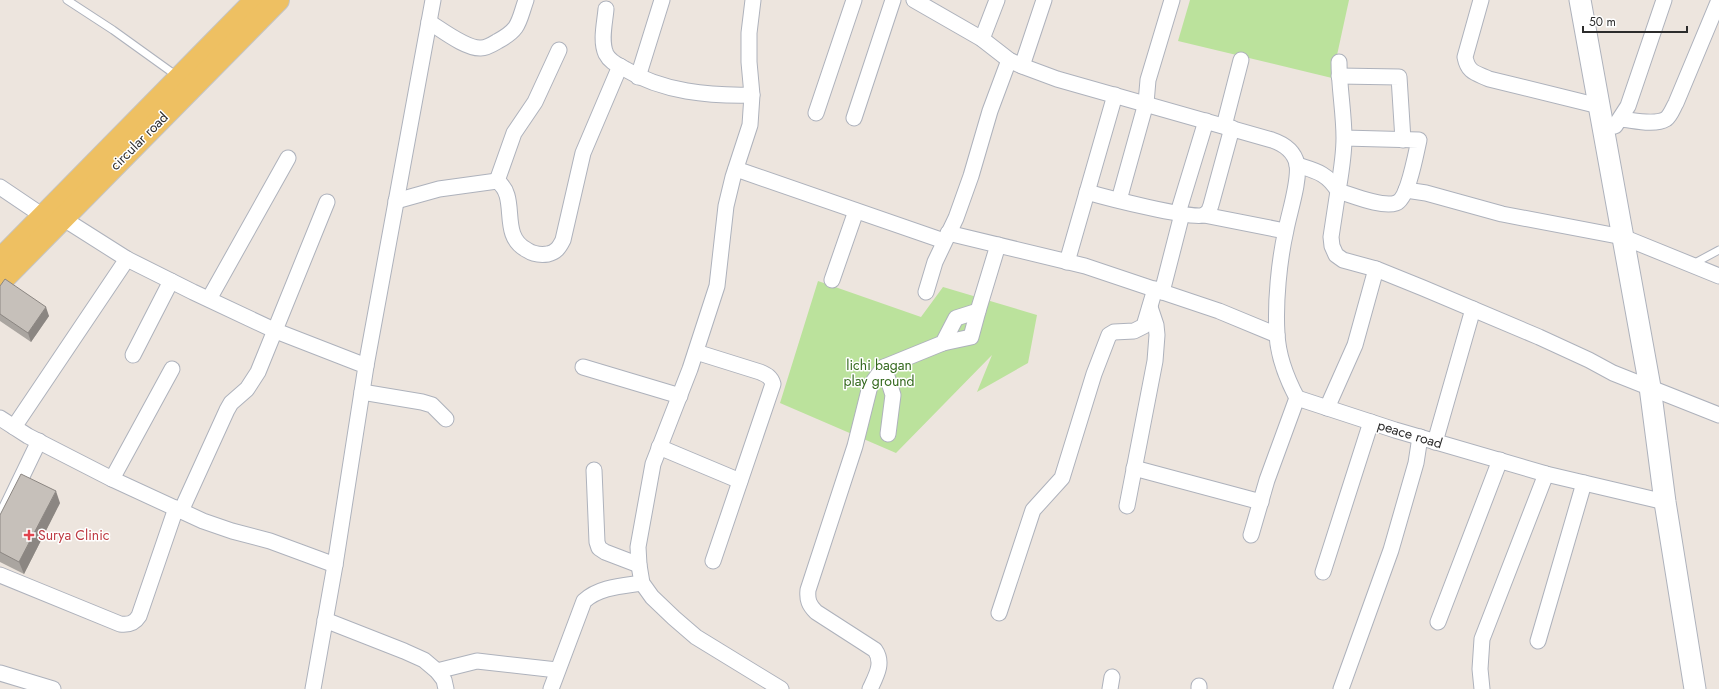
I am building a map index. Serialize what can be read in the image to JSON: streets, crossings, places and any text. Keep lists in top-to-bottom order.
{
  "streets": {
    "main road": ["circular road"],
    "street": ["peace road"]
  },
  "parks": ["lichi bagan play ground"],
  "places": {
    "health": ["Surya Clinic"]
  },
  "scale_bar": "50 m"
}
